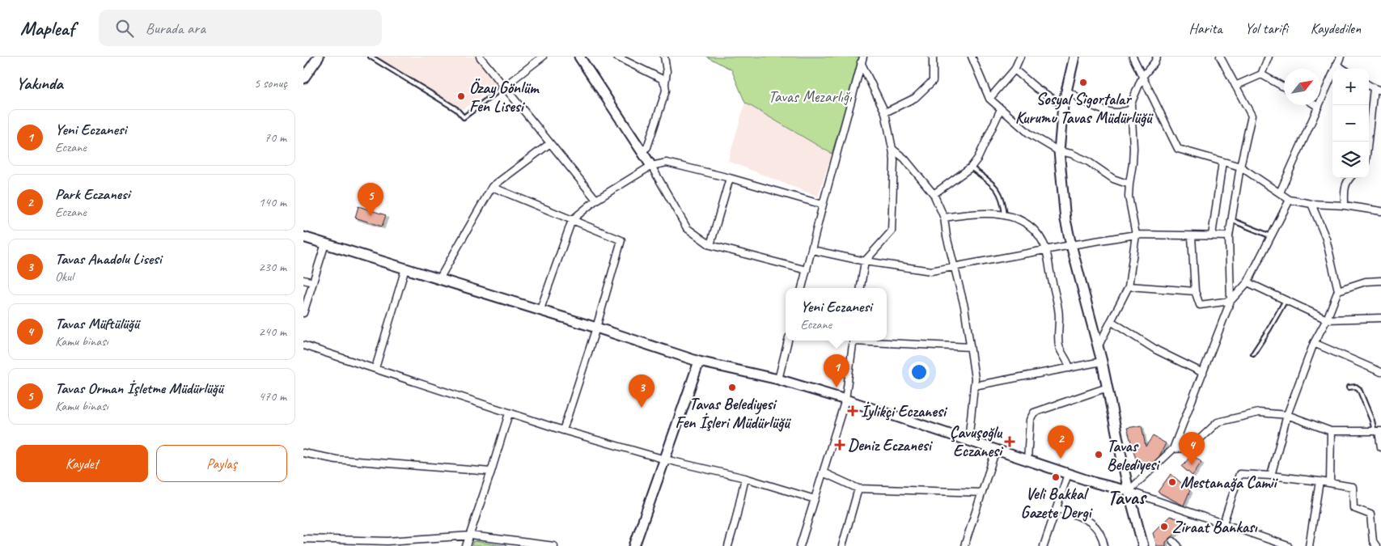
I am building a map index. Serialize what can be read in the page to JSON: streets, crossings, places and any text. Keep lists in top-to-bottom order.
{
  "districts": ["Tavas"],
  "parks": ["Tavas Mezarlığı"],
  "places": {
    "other": [
      "Sosyal Sigortalar Kurumu Tavas Müdürlüğü",
      "Özay Gönlüm Fen Lisesi",
      "Tavas Belediyesi Fen İşleri Müdürlüğü",
      "Tavas Belediyesi",
      "Veli Bakkal Gazete Dergi",
      "Mestanağa Camii",
      "Ziraat Bankası"
    ],
    "health": ["İylikçi Eczanesi", "Çavuşoğlu Eczanesi", "Deniz Eczanesi"]
  },
  "north": "top right",
  "page": {
    "header": "Mapleaf",
    "search": "Burada ara",
    "nav": ["Harita", "Yol tarifi", "Kaydedilen"],
    "heading": ["Yakında", "5 sonuç"],
    "map_buttons": ["+", "−"],
    "list": [
      {
        "mark": "1",
        "name": "Yeni Eczanesi",
        "note": "Eczane",
        "value": "70 m"
      },
      {
        "mark": "2",
        "name": "Park Eczanesi",
        "note": "Eczane",
        "value": "140 m"
      },
      {
        "mark": "3",
        "name": "Tavas Anadolu Lisesi",
        "note": "Okul",
        "value": "230 m"
      },
      {
        "mark": "4",
        "name": "Tavas Müftülüğü",
        "note": "Kamu binası",
        "value": "240 m"
      },
      {
        "mark": "5",
        "name": "Tavas Orman İşletme Müdürlüğü",
        "note": "Kamu binası",
        "value": "470 m"
      }
    ],
    "pins": [
      "5",
      "1",
      "3",
      "2",
      "4"
    ],
    "popup": ["Yeni Eczanesi", "Eczane"],
    "buttons": ["Kaydet", "Paylaş"]
  }
}
